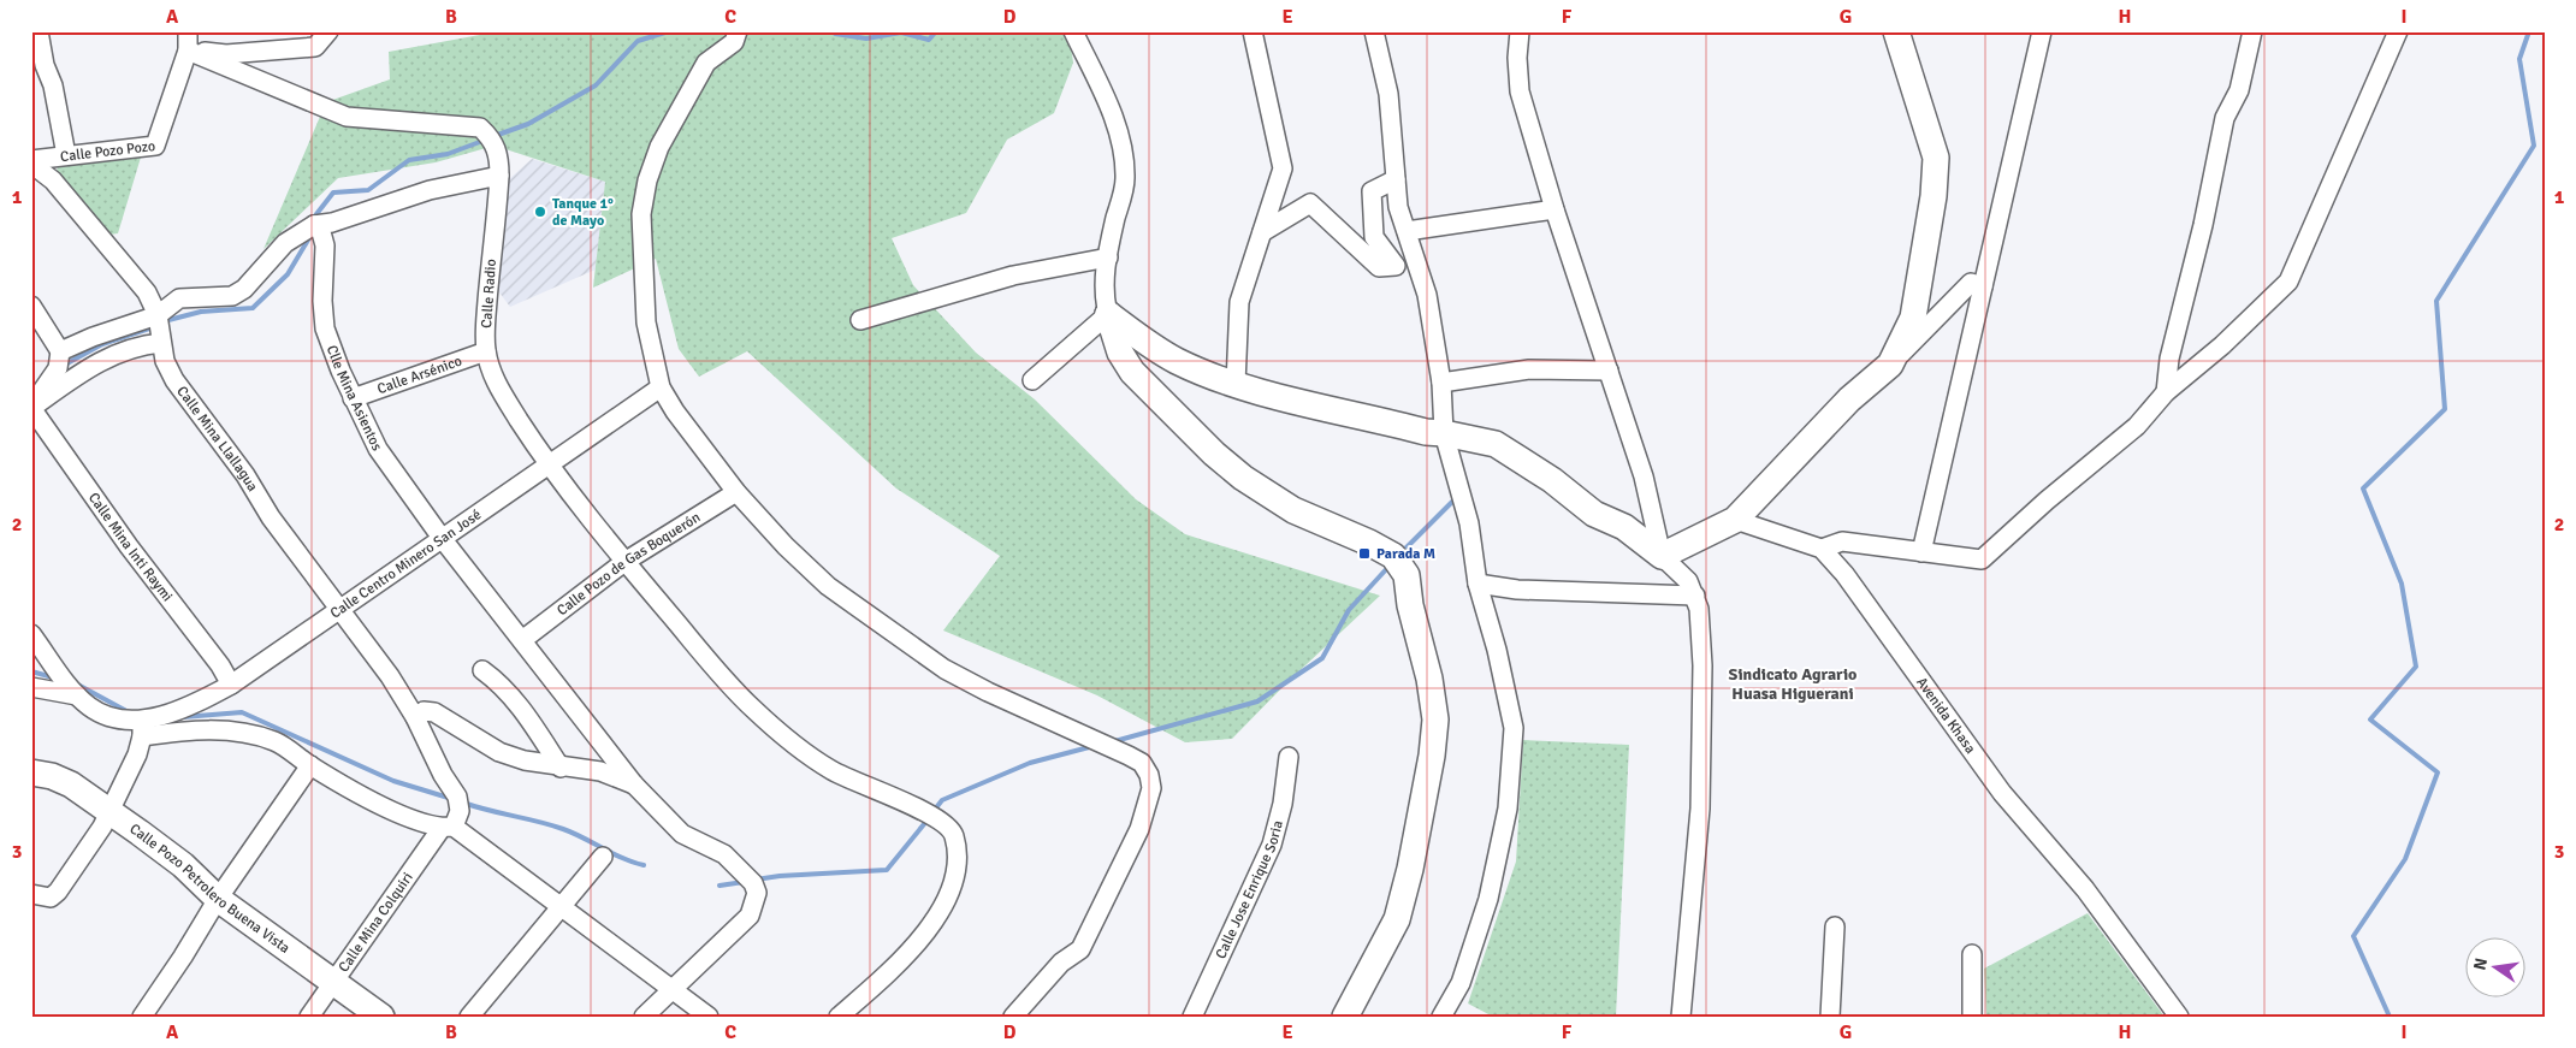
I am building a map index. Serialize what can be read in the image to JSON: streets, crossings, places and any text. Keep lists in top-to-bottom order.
{
  "streets": {
    "street": [
      "Calle Pozo Pozo",
      "Calle Radio",
      "Calle Arsénico",
      "Clle Mina Asientos",
      "Calle Mina Llallagua",
      "Calle Mina Inti Raymi",
      "Calle Centro Minero San José",
      "Calle Pozo de Gas Boquerón",
      "Avenida Khasa",
      "Calle Pozo Petrolero Buena Vista",
      "Calle Jose Enrique Soria",
      "Calle Mina Colquiri"
    ]
  },
  "crossings": [
    ["Calle Pozo Pozo", "Calle Radio"],
    ["Calle Pozo Pozo", "Calle Mina Llallagua"],
    ["Calle Radio", "Calle Arsénico"],
    ["Calle Radio", "Calle Centro Minero San José"],
    ["Calle Radio", "Calle Pozo de Gas Boquerón"],
    ["Calle Arsénico", "Clle Mina Asientos"],
    ["Clle Mina Asientos", "Calle Centro Minero San José"],
    ["Clle Mina Asientos", "Calle Pozo de Gas Boquerón"],
    ["Calle Mina Llallagua", "Calle Centro Minero San José"],
    ["Calle Mina Llallagua", "Calle Mina Colquiri"],
    ["Calle Mina Inti Raymi", "Calle Centro Minero San José"],
    ["Calle Pozo Petrolero Buena Vista", "Calle Mina Colquiri"]
  ],
  "districts": ["Sindicato Agrario Huasa Higuerani"],
  "places": {
    "other": ["Tanque 1° de Mayo"],
    "transit": ["Parada M"]
  },
  "north": "left",
  "grid": {
    "columns": [
      "A",
      "B",
      "C",
      "D",
      "E",
      "F",
      "G",
      "H",
      "I"
    ],
    "rows": ["1", "2", "3"]
  }
}
